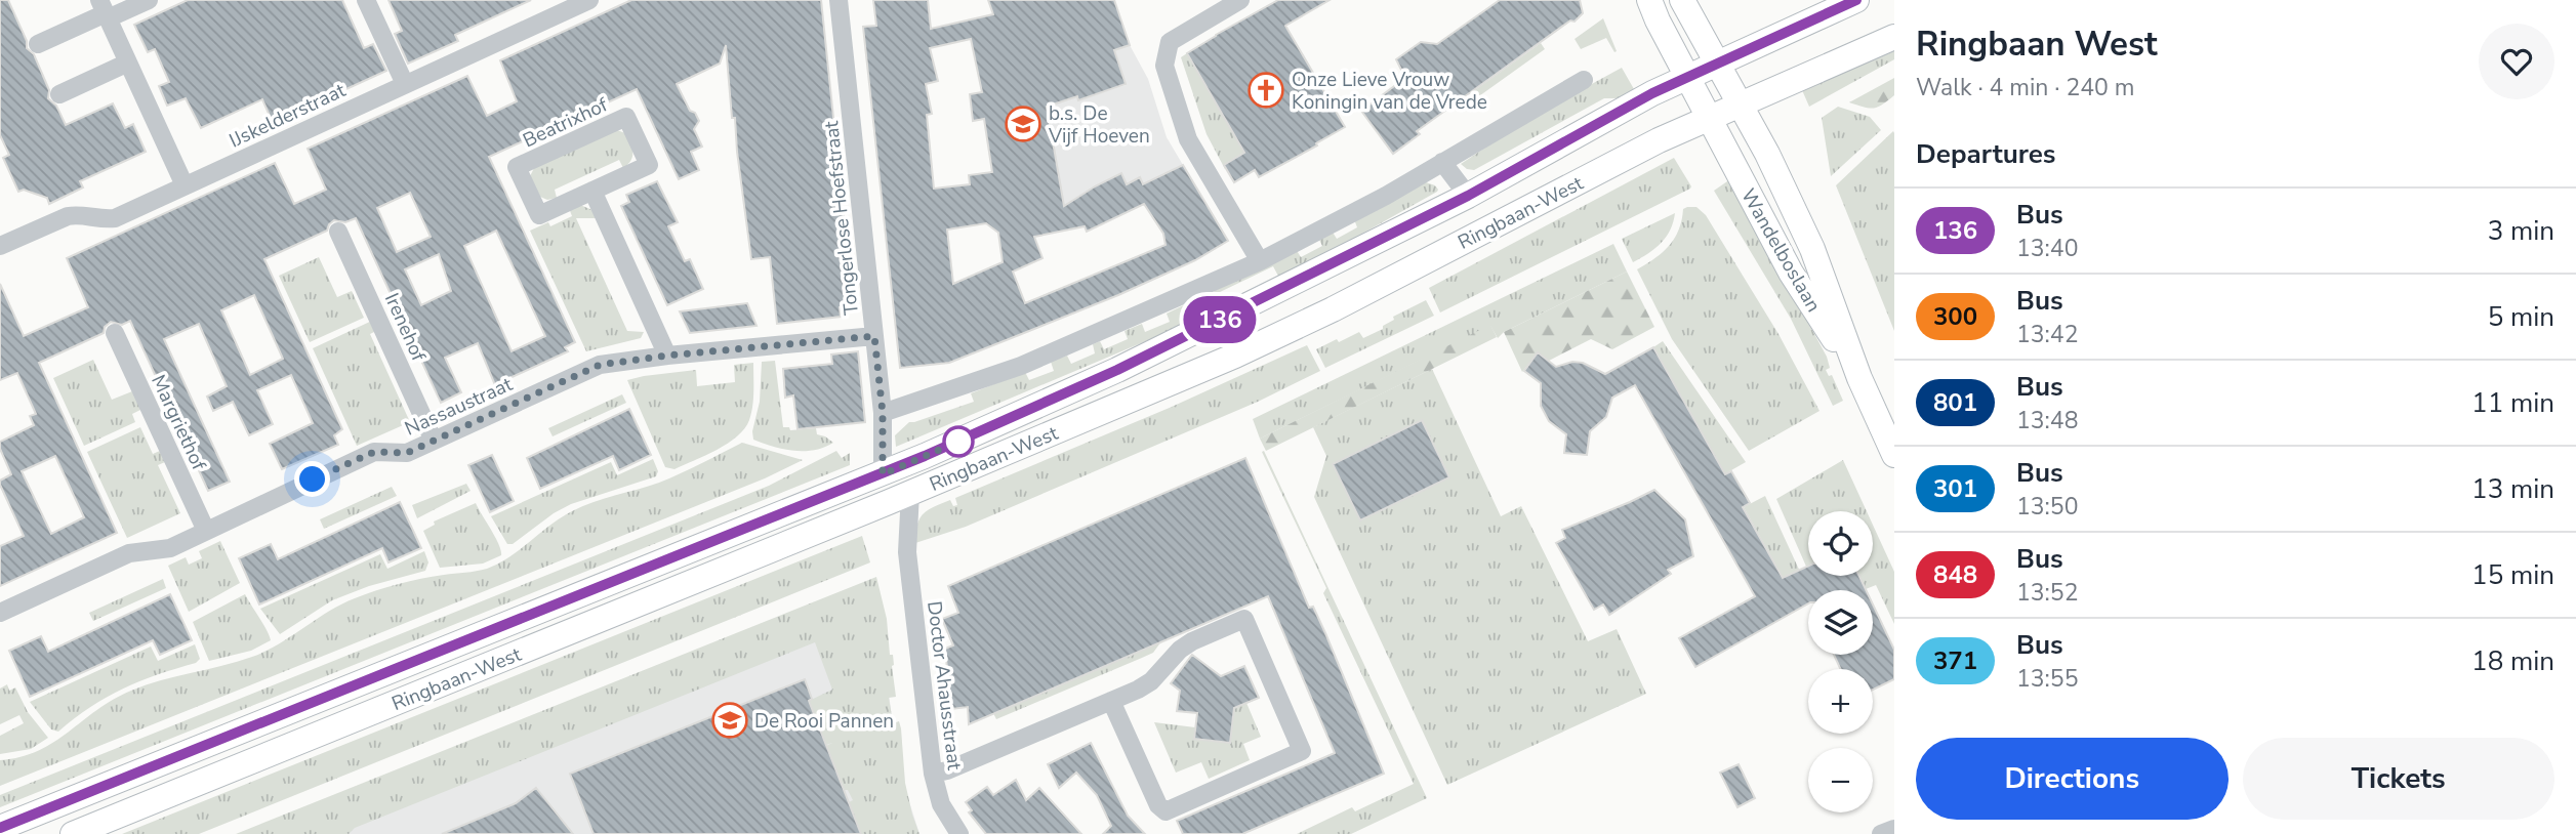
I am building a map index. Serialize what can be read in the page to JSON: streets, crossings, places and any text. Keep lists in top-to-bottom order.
{
  "streets": {
    "main road": ["Ringbaan-West", "Wandelboslaan"],
    "street": [
      "IJskelderstraat",
      "Beatrixhof",
      "Tongerlose Hoefstraat",
      "Irenehof",
      "Nassaustraat",
      "Margriethof",
      "Doctor Ahausstraat"
    ]
  },
  "crossings": [
    ["Ringbaan-West", "Tongerlose Hoefstraat"],
    ["Ringbaan-West", "Wandelboslaan"],
    ["Ringbaan-West", "Doctor Ahausstraat"],
    ["Tongerlose Hoefstraat", "Nassaustraat"],
    ["Irenehof", "Nassaustraat"],
    ["Nassaustraat", "Margriethof"]
  ],
  "places": {
    "church": ["Onze Lieve Vrouw Koningin van de Vrede"],
    "school or university": ["b.s. De Vijf Hoeven", "De Rooi Pannen"]
  },
  "lines": ["bus line 136"],
  "page": {
    "on_map": "136",
    "heading": [
      ["Ringbaan West", "Walk · 4 min · 240 m"],
      "Departures"
    ],
    "list": [
      {
        "mark": "136",
        "name": "Bus",
        "note": "13:40",
        "value": "3 min"
      },
      {
        "mark": "300",
        "name": "Bus",
        "note": "13:42",
        "value": "5 min"
      },
      {
        "mark": "801",
        "name": "Bus",
        "note": "13:48",
        "value": "11 min"
      },
      {
        "mark": "301",
        "name": "Bus",
        "note": "13:50",
        "value": "13 min"
      },
      {
        "mark": "848",
        "name": "Bus",
        "note": "13:52",
        "value": "15 min"
      },
      {
        "mark": "371",
        "name": "Bus",
        "note": "13:55",
        "value": "18 min"
      }
    ],
    "map_buttons": ["+", "−"],
    "buttons": ["Directions", "Tickets"]
  }
}
